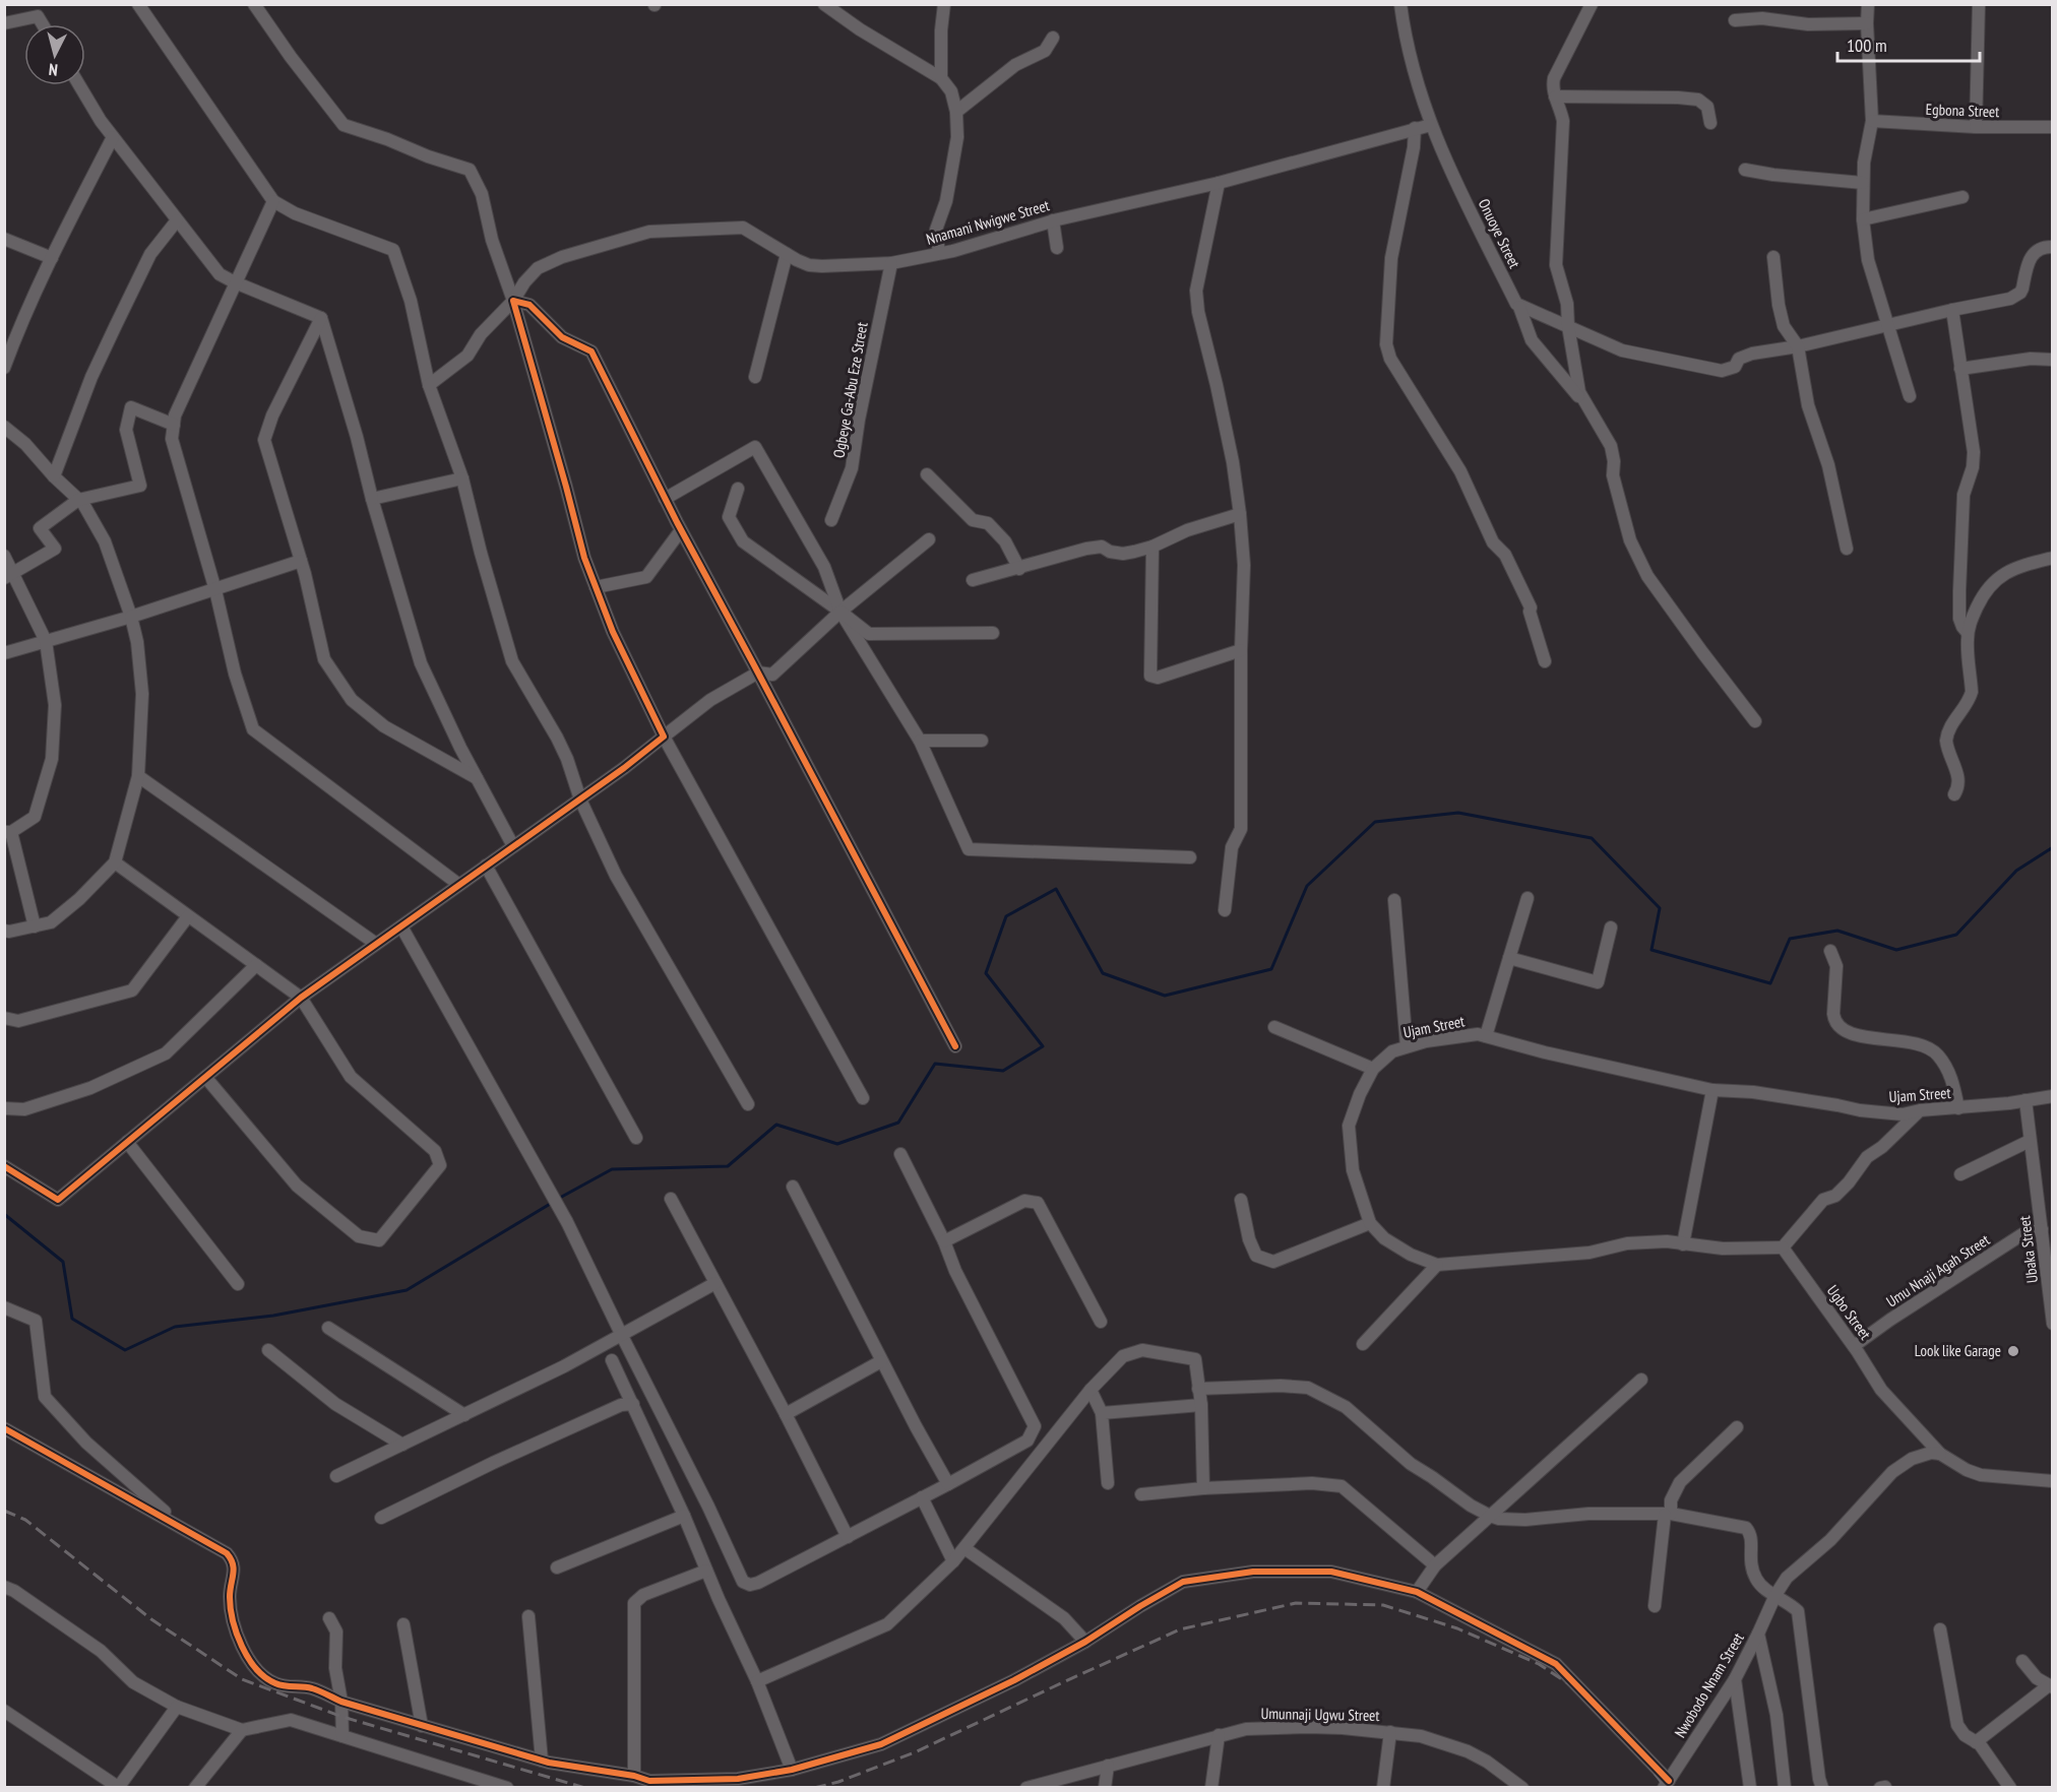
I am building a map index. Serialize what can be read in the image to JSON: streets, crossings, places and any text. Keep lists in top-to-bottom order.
{
  "streets": {
    "street": [
      "Egbona Street",
      "Nnamani Nwigwe Street",
      "Onuoye Street",
      "Ogbeye Ga-Abu Eze Street",
      "Ujam Street",
      "Ubaka Street",
      "Umu Nnaji Agah Street",
      "Ugbo Street",
      "Nwobodo Nnam Street",
      "Umunnaji Ugwu Street"
    ]
  },
  "crossings": [
    ["Nnamani Nwigwe Street", "Onuoye Street"],
    ["Nnamani Nwigwe Street", "Ogbeye Ga-Abu Eze Street"],
    ["Ujam Street", "Ubaka Street"],
    ["Ujam Street", "Ugbo Street"],
    ["Ubaka Street", "Umu Nnaji Agah Street"],
    ["Umu Nnaji Agah Street", "Ugbo Street"],
    ["Ugbo Street", "Nwobodo Nnam Street"]
  ],
  "places": ["Look like Garage"],
  "scale_bar": "100 m",
  "north": "bottom"
}
